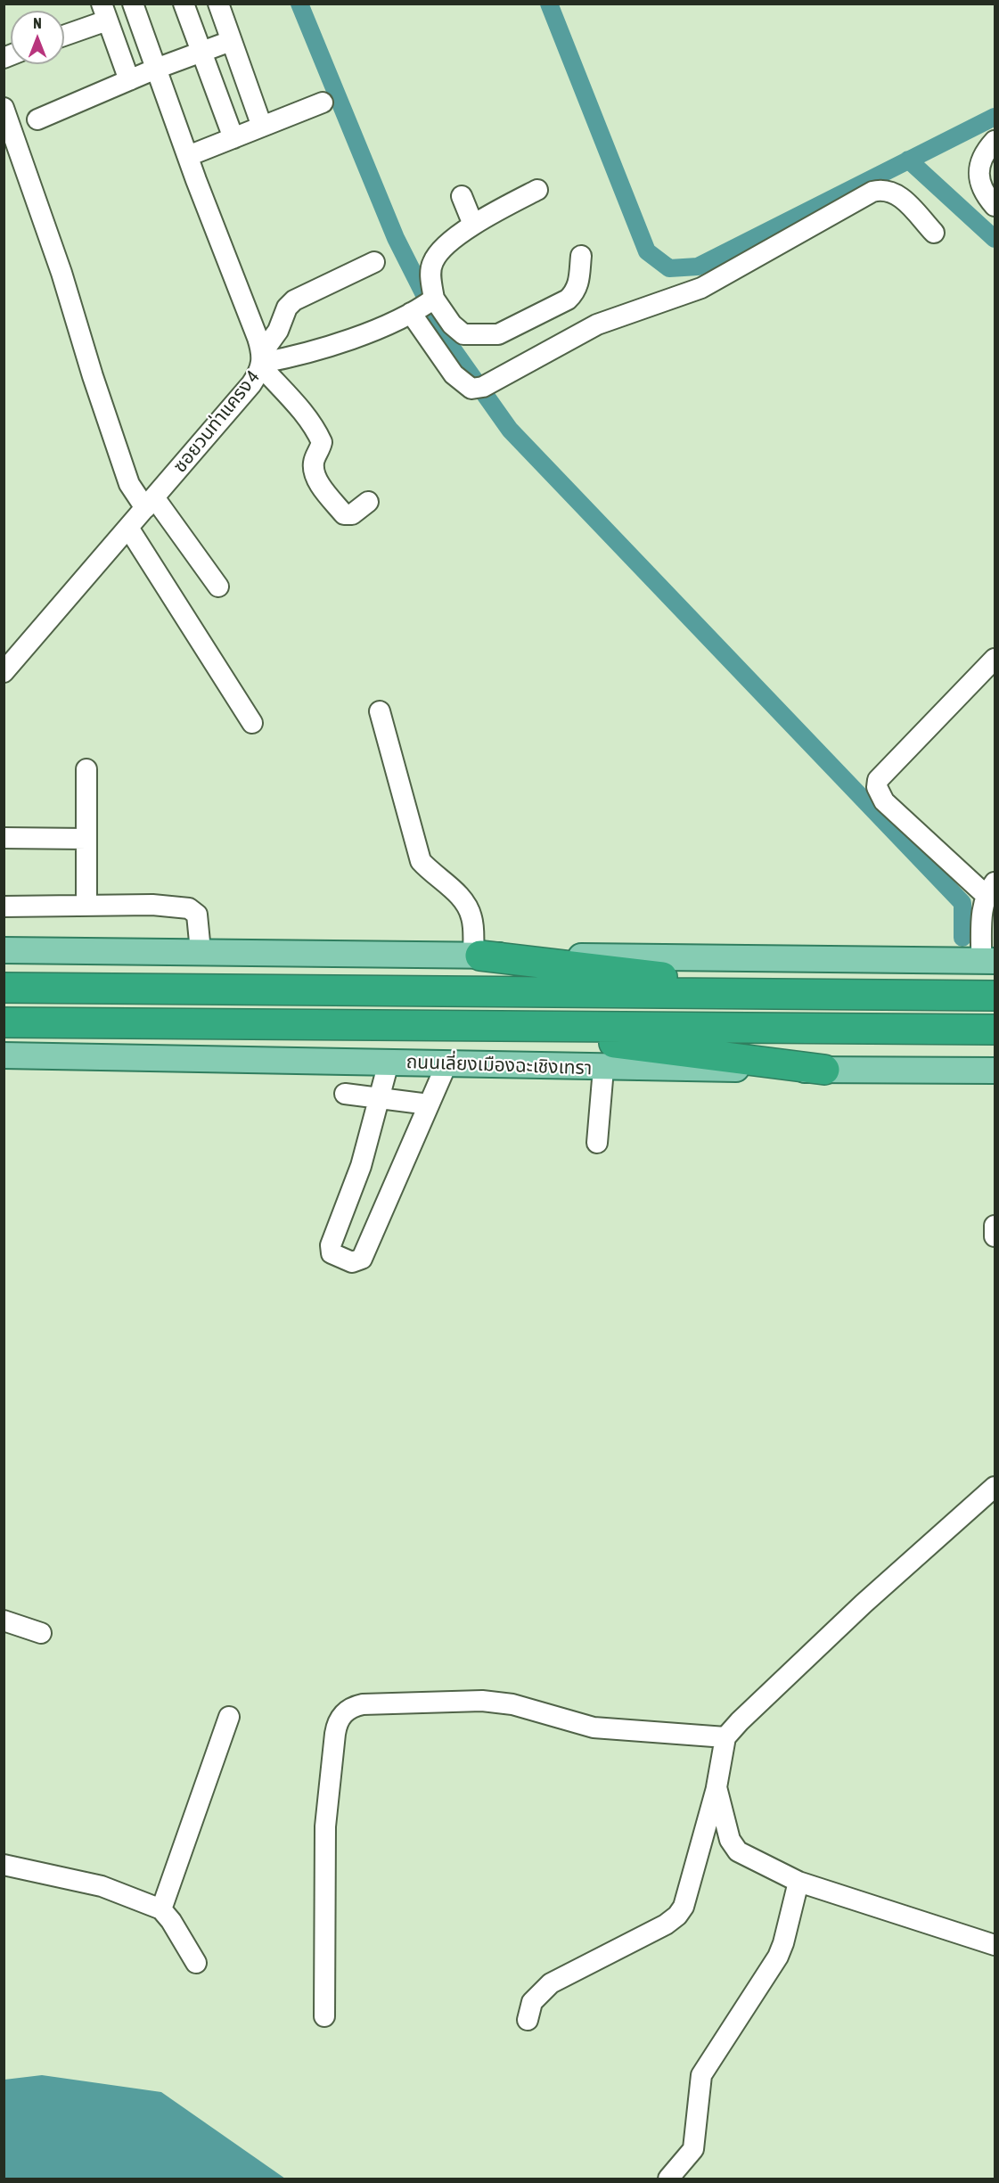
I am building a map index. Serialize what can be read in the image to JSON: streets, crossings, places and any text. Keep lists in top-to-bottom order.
{
  "streets": {
    "highway": ["ถนนเลี่ยงเมืองฉะเชิงเทรา"],
    "street": ["ซอยวนท่าแครง 4"]
  },
  "north": "top"
}
